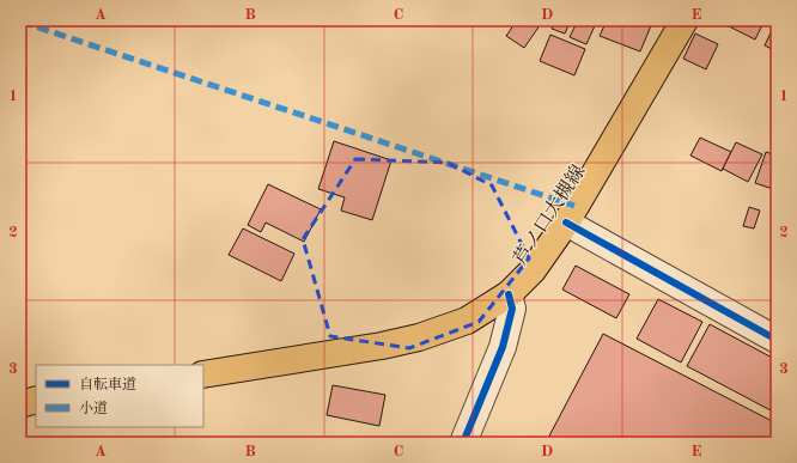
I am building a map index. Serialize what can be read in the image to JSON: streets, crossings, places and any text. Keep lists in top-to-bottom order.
{
  "streets": {
    "main road": ["芦ノ口大槻線"]
  },
  "legend": ["自転車道", "小道"],
  "grid": {
    "columns": [
      "A",
      "B",
      "C",
      "D",
      "E"
    ],
    "rows": ["1", "2", "3"]
  }
}
